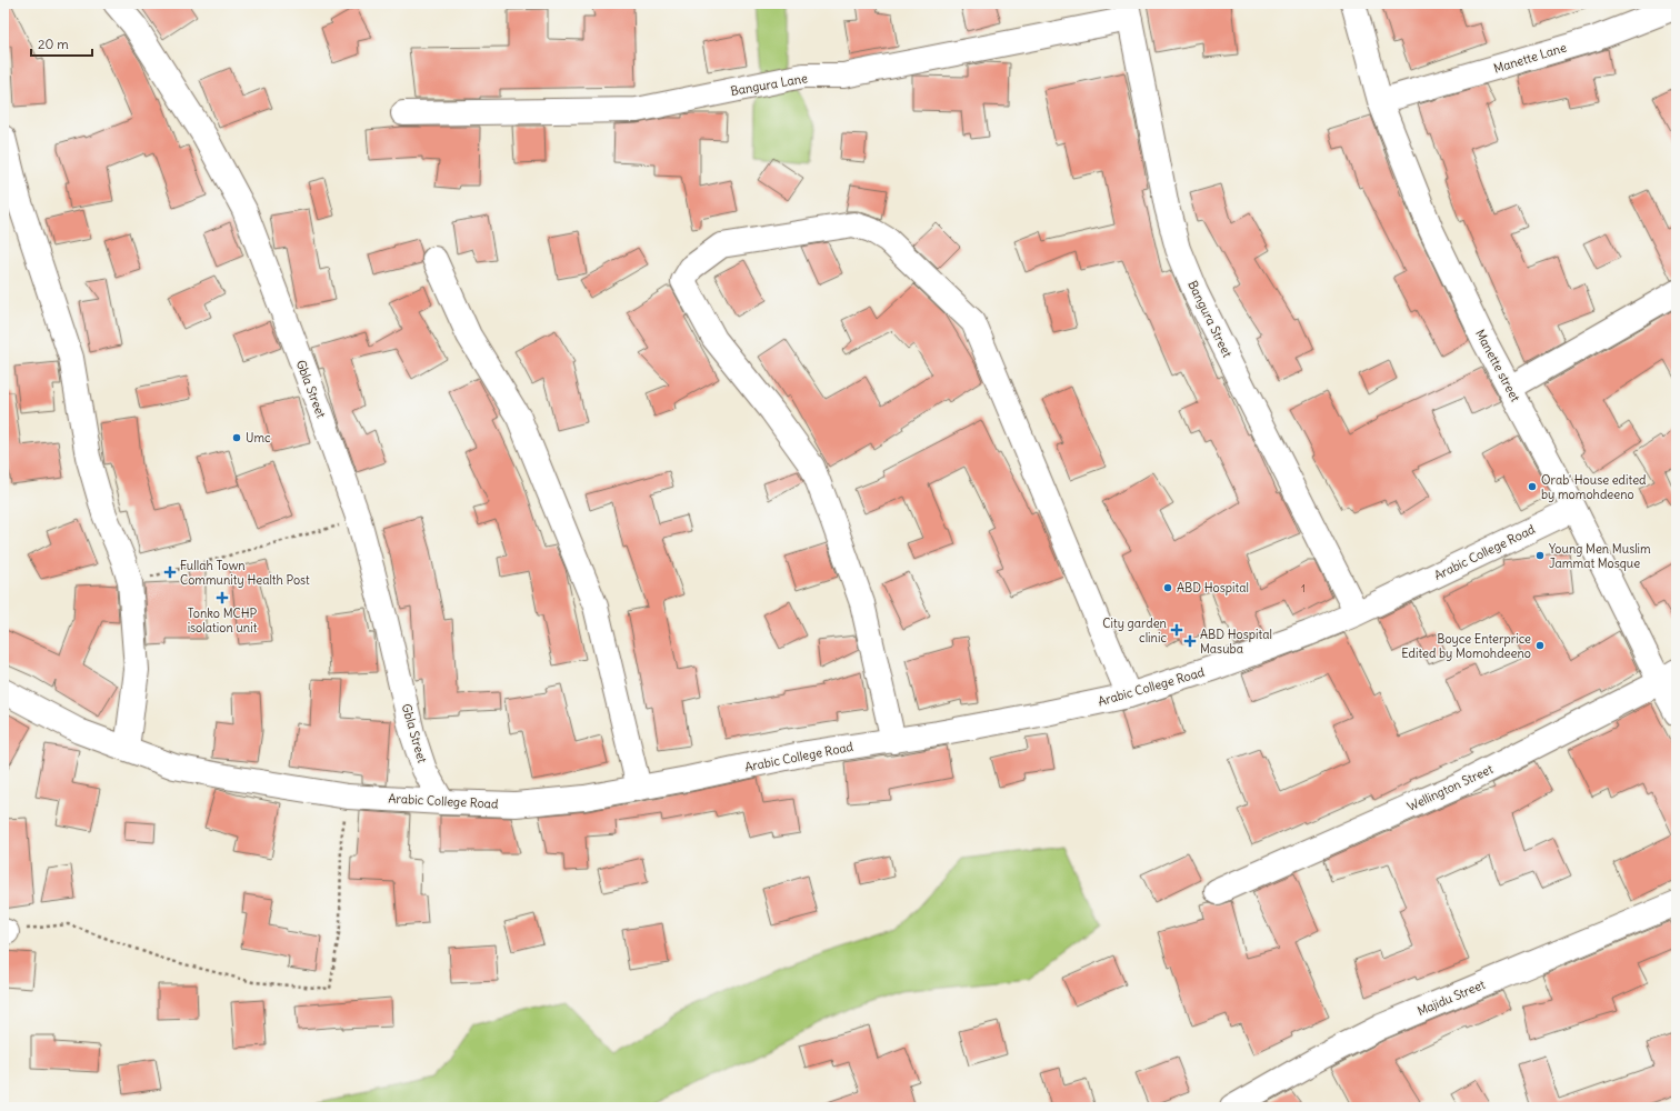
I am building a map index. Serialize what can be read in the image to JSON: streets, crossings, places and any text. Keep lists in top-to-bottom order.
{
  "streets": {
    "street": [
      "Manette Lane",
      "Bangura Lane",
      "Bangura Street",
      "Manette street",
      "Gbla Street",
      "Arabic College Road",
      "Wellington Street",
      "Majidu Street"
    ]
  },
  "crossings": [
    ["Manette Lane", "Manette street"],
    ["Bangura Lane", "Bangura Street"],
    ["Bangura Street", "Arabic College Road"],
    ["Manette street", "Arabic College Road"],
    ["Manette street", "Wellington Street"],
    ["Gbla Street", "Arabic College Road"]
  ],
  "places": {
    "other": [
      "Umc",
      "Orab' House edited by momohdeeno",
      "Young Men Muslim Jammat Mosque",
      "ABD Hospital",
      "Boyce Enterprice Edited by Momohdeeno"
    ],
    "health": [
      "Fullah Town Community Health Post",
      "Tonko MCHP isolation unit",
      "City garden clinic",
      "ABD Hospital Masuba"
    ]
  },
  "house_numbers": ["1"],
  "scale_bar": "20 m"
}
